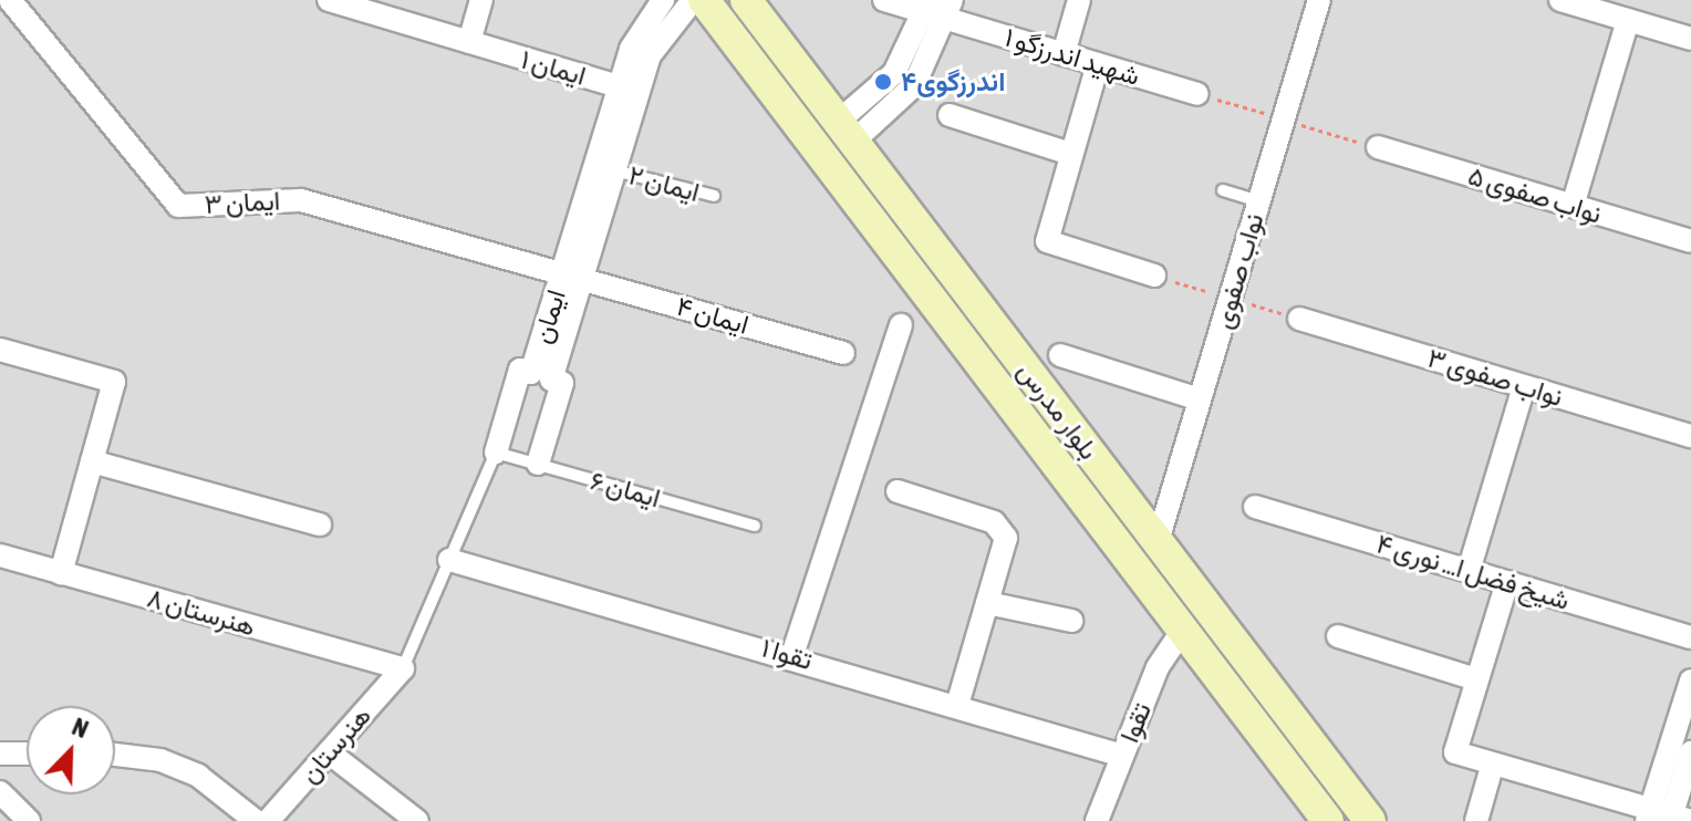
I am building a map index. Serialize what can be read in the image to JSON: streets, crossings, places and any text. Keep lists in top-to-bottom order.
{
  "streets": {
    "main road": ["بلوار مدرس"],
    "street": [
      "شهید اندرزگو ۱",
      "ایمان ۱",
      "نواب صفوی ۵",
      "ایمان ۳",
      "نواب صفوی",
      "ایمان ۴",
      "ایمان",
      "نواب صفوی ۳",
      "شیخ فضل ا... نوری ۴",
      "هنرستان ۸",
      "تقوا ۱",
      "تقوا",
      "هنرستان"
    ],
    "lane": ["ایمان ۲", "ایمان ۶"]
  },
  "crossings": [
    ["ایمان ۱", "ایمان"],
    ["ایمان ۲", "ایمان"],
    ["ایمان ۳", "ایمان ۴"],
    ["ایمان ۳", "ایمان"],
    ["نواب صفوی", "بلوار مدرس"],
    ["ایمان ۴", "ایمان"],
    ["ایمان", "ایمان ۶"],
    ["ایمان", "هنرستان ۸"],
    ["ایمان", "تقوا ۱"],
    ["ایمان", "هنرستان"],
    ["بلوار مدرس", "تقوا"],
    ["هنرستان ۸", "هنرستان"],
    ["تقوا ۱", "تقوا"]
  ],
  "places": ["اندرزگوی۴"],
  "north": "top right"
}
